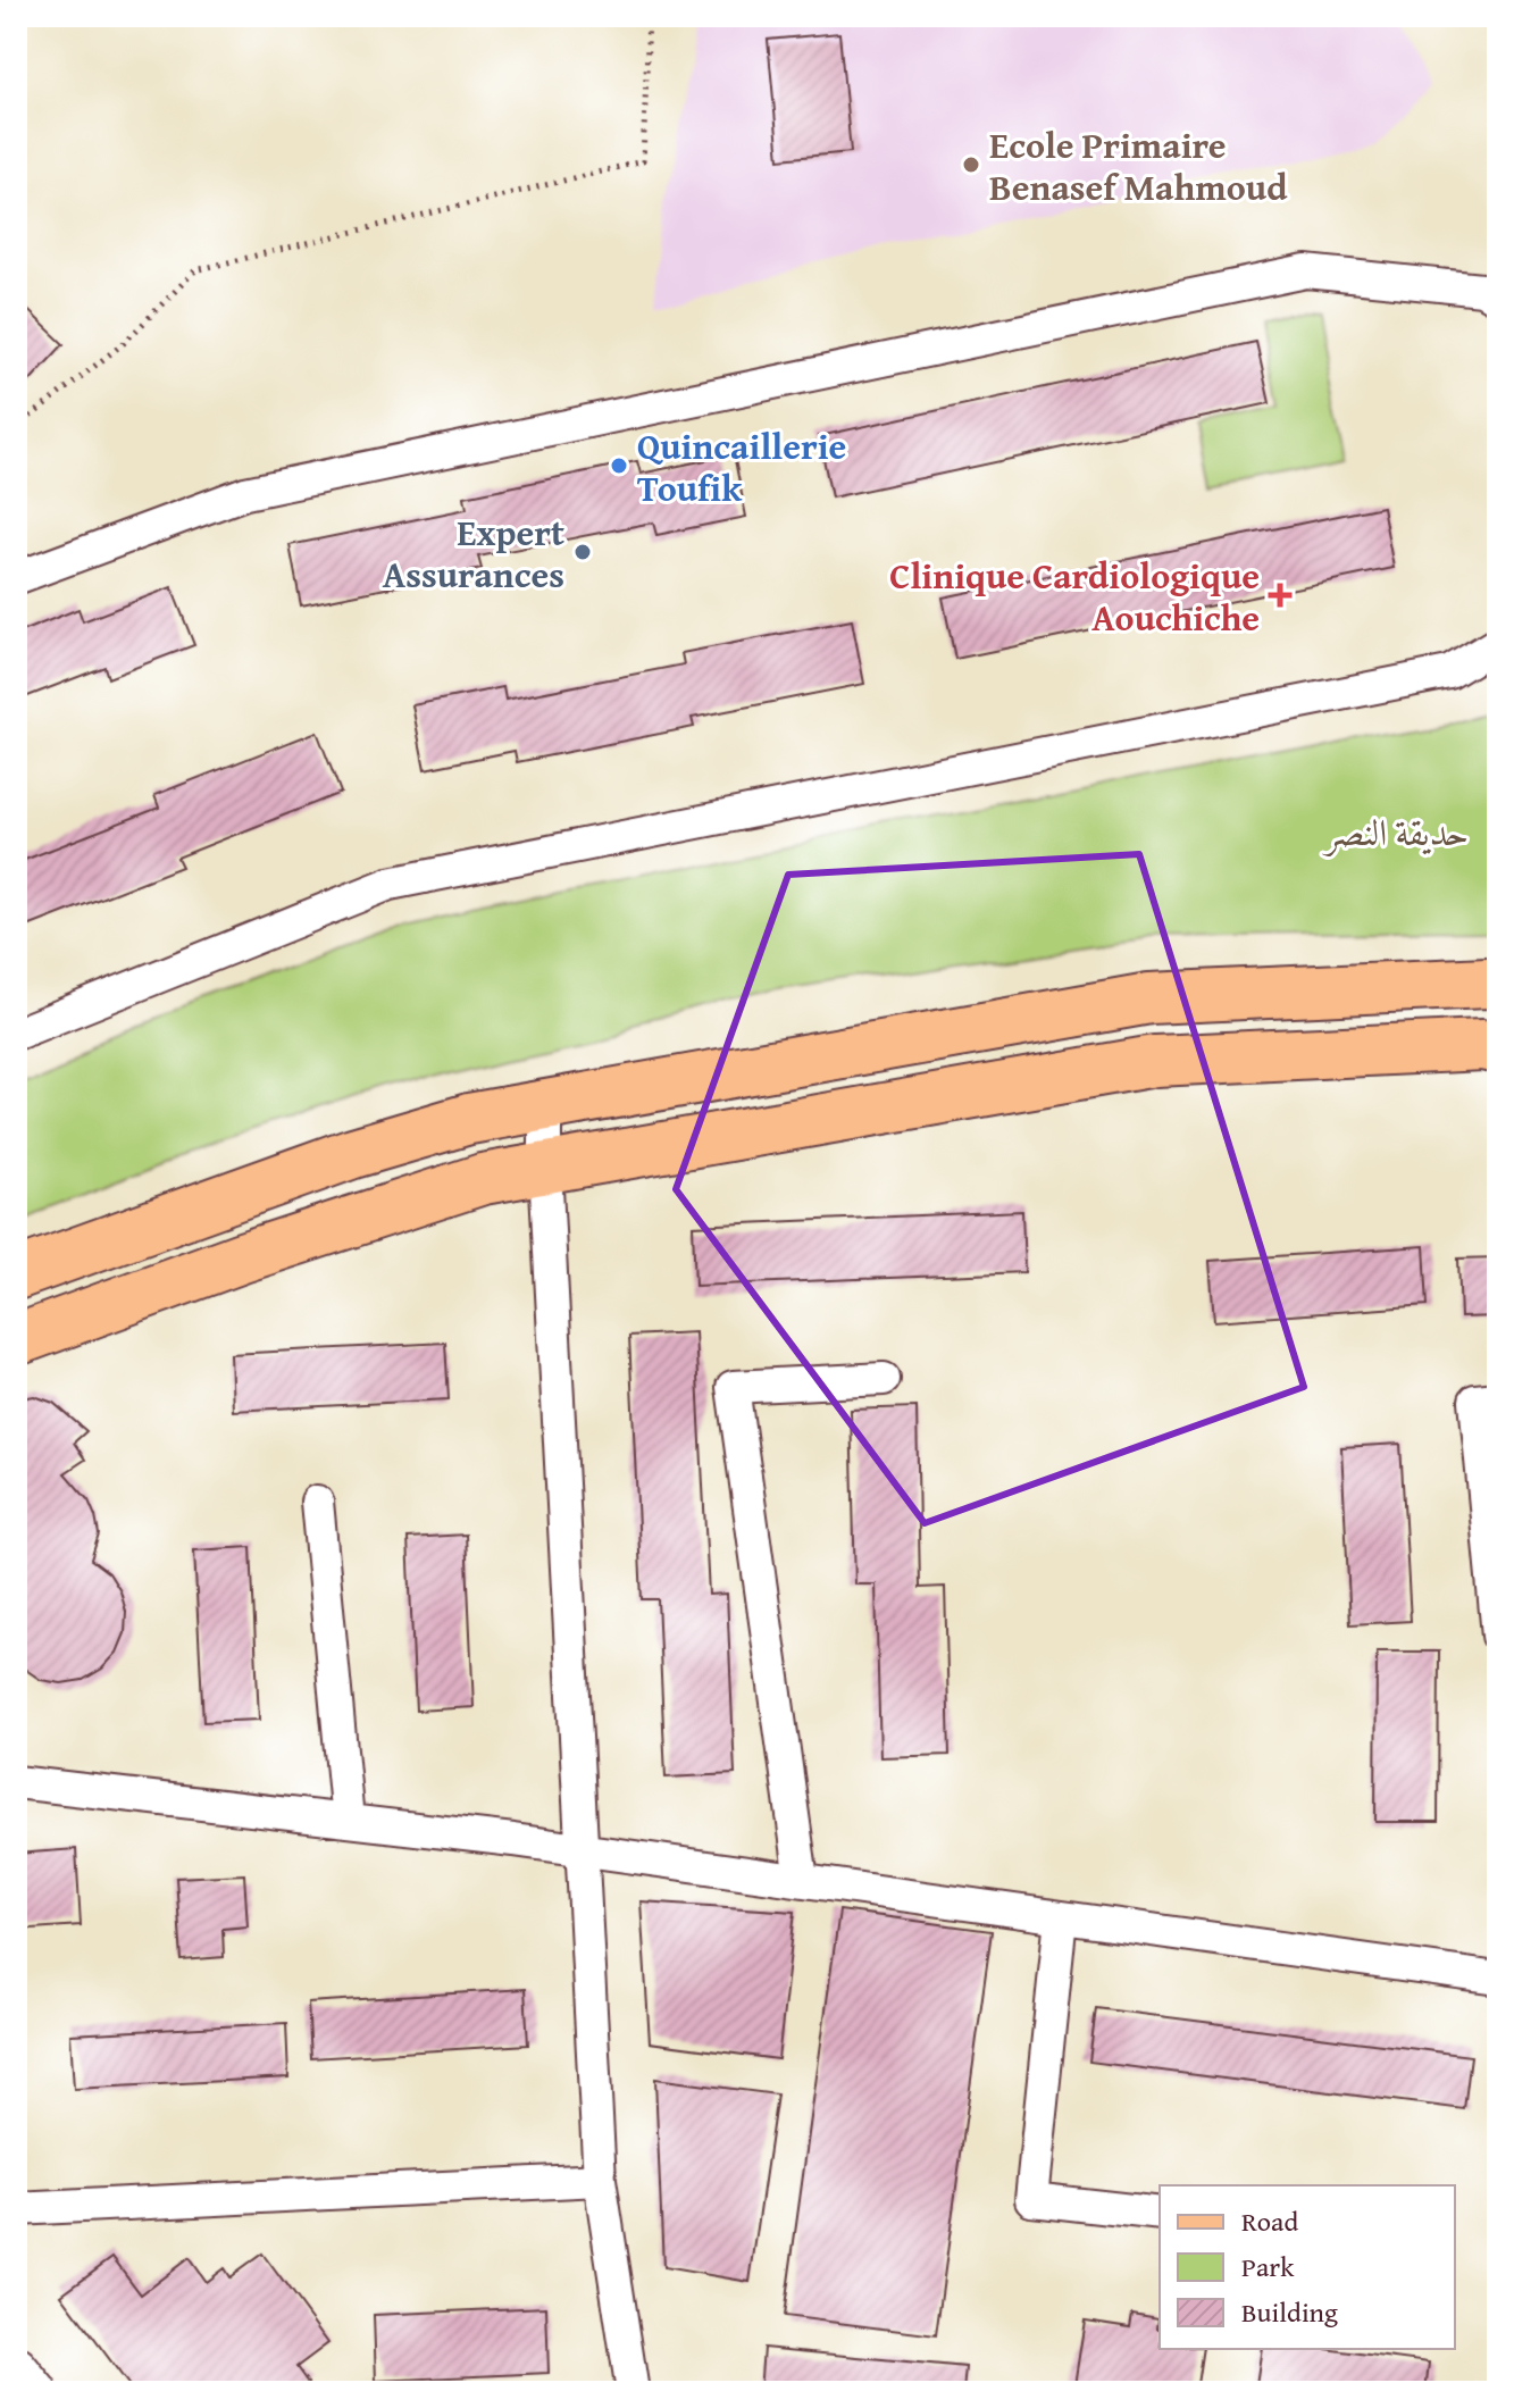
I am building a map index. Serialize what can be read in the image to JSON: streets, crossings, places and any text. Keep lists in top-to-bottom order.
{
  "parks": ["حديقة النصر"],
  "places": {
    "other": ["Ecole Primaire Benasef Mahmoud", "Quincaillerie Toufik", "Expert Assurances"],
    "health": ["Clinique Cardiologique Aouchiche"]
  },
  "legend": ["Road", "Park", "Building"]
}
